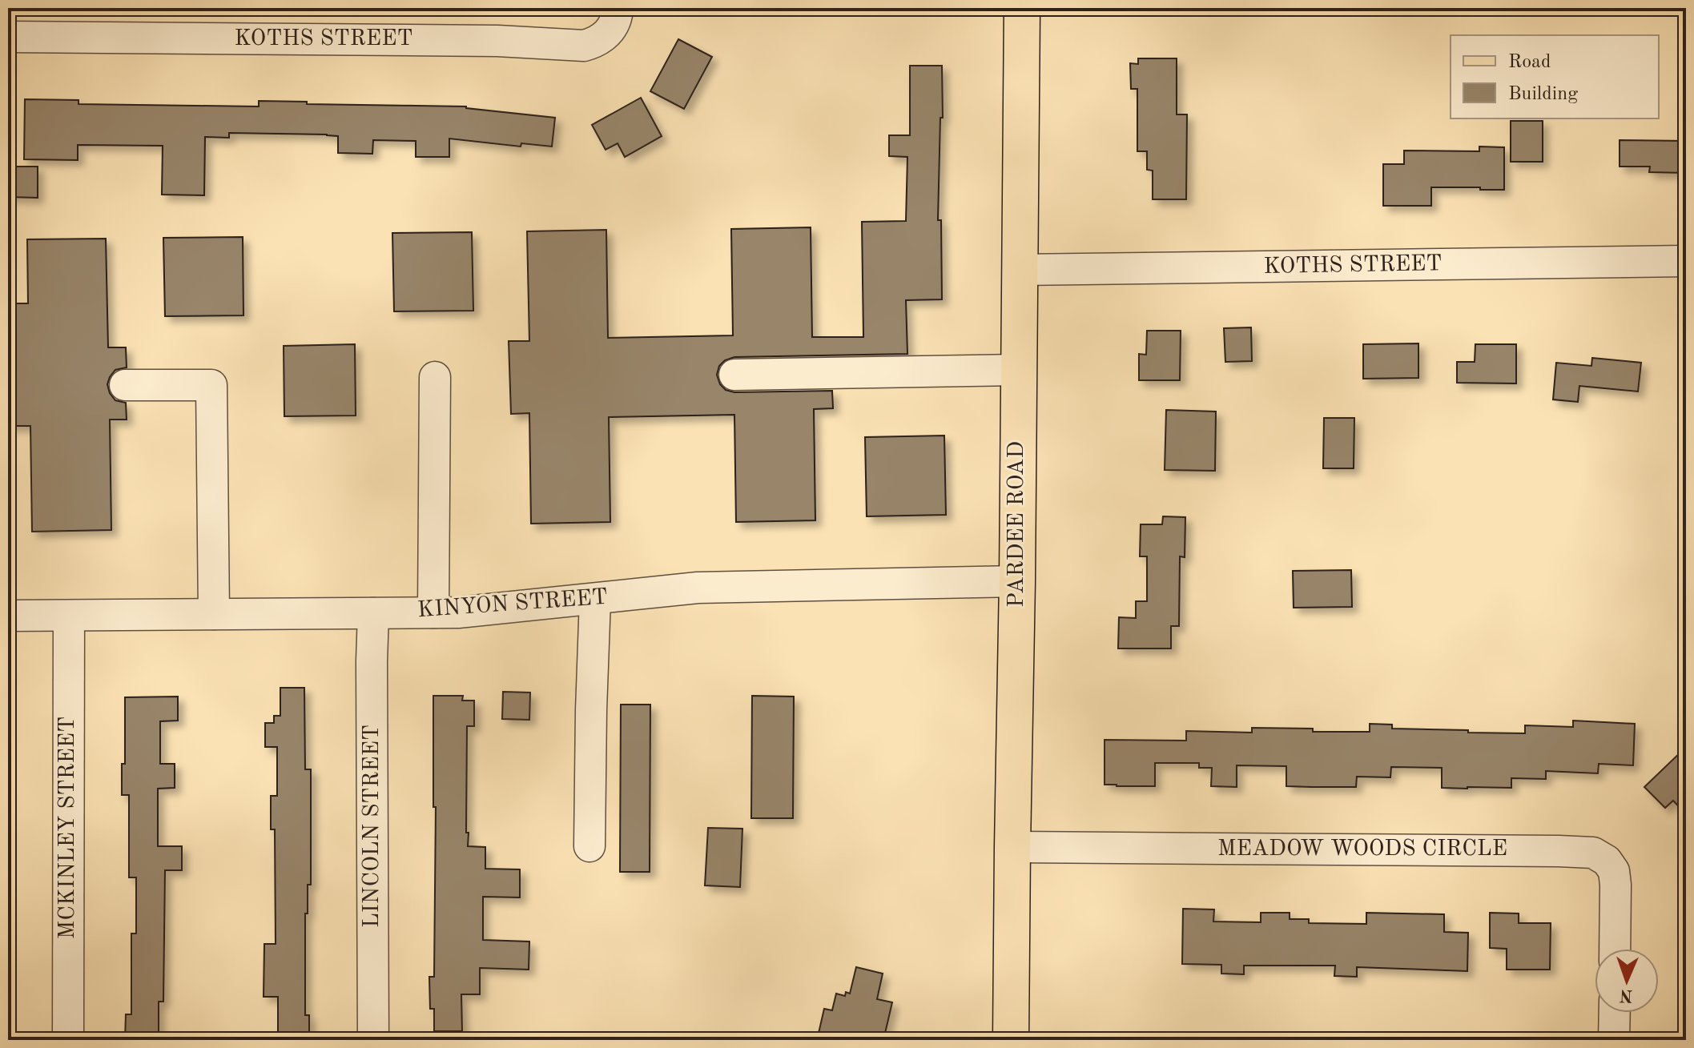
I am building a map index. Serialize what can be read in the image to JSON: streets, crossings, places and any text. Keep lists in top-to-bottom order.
{
  "streets": {
    "main road": ["PARDEE ROAD"],
    "street": [
      "KOTHS STREET",
      "KINYON STREET",
      "LINCOLN STREET",
      "MCKINLEY STREET",
      "MEADOW WOODS CIRCLE"
    ]
  },
  "crossings": [
    ["KOTHS STREET", "PARDEE ROAD"],
    ["PARDEE ROAD", "KINYON STREET"],
    ["PARDEE ROAD", "MEADOW WOODS CIRCLE"],
    ["KINYON STREET", "LINCOLN STREET"],
    ["KINYON STREET", "MCKINLEY STREET"]
  ],
  "legend": ["Road", "Building"],
  "north": "bottom"
}
